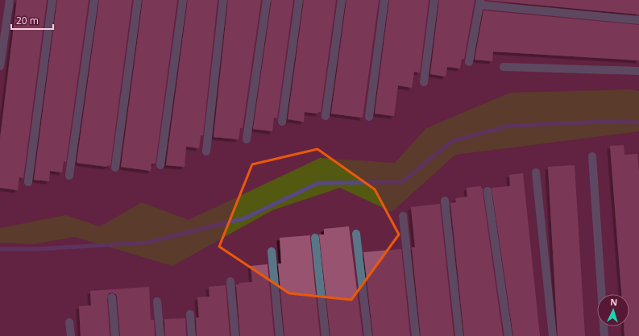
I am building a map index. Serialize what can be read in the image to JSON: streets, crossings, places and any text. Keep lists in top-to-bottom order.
{
  "scale_bar": "20 m",
  "north": "top"
}
